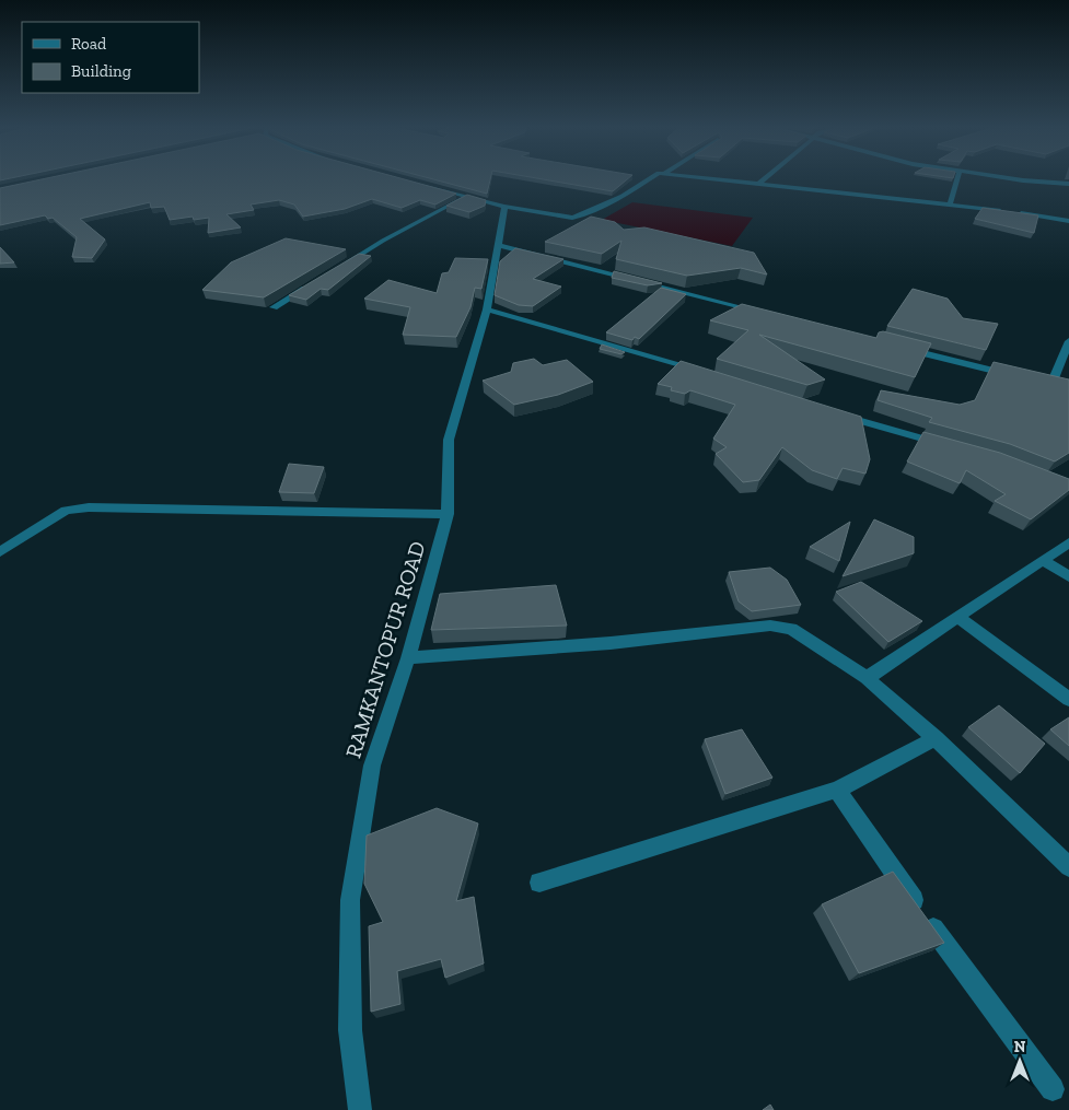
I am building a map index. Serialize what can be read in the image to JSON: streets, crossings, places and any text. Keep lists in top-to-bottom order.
{
  "streets": {
    "street": ["RAMKANTOPUR ROAD"]
  },
  "legend": ["Road", "Building"],
  "north": "top"
}
